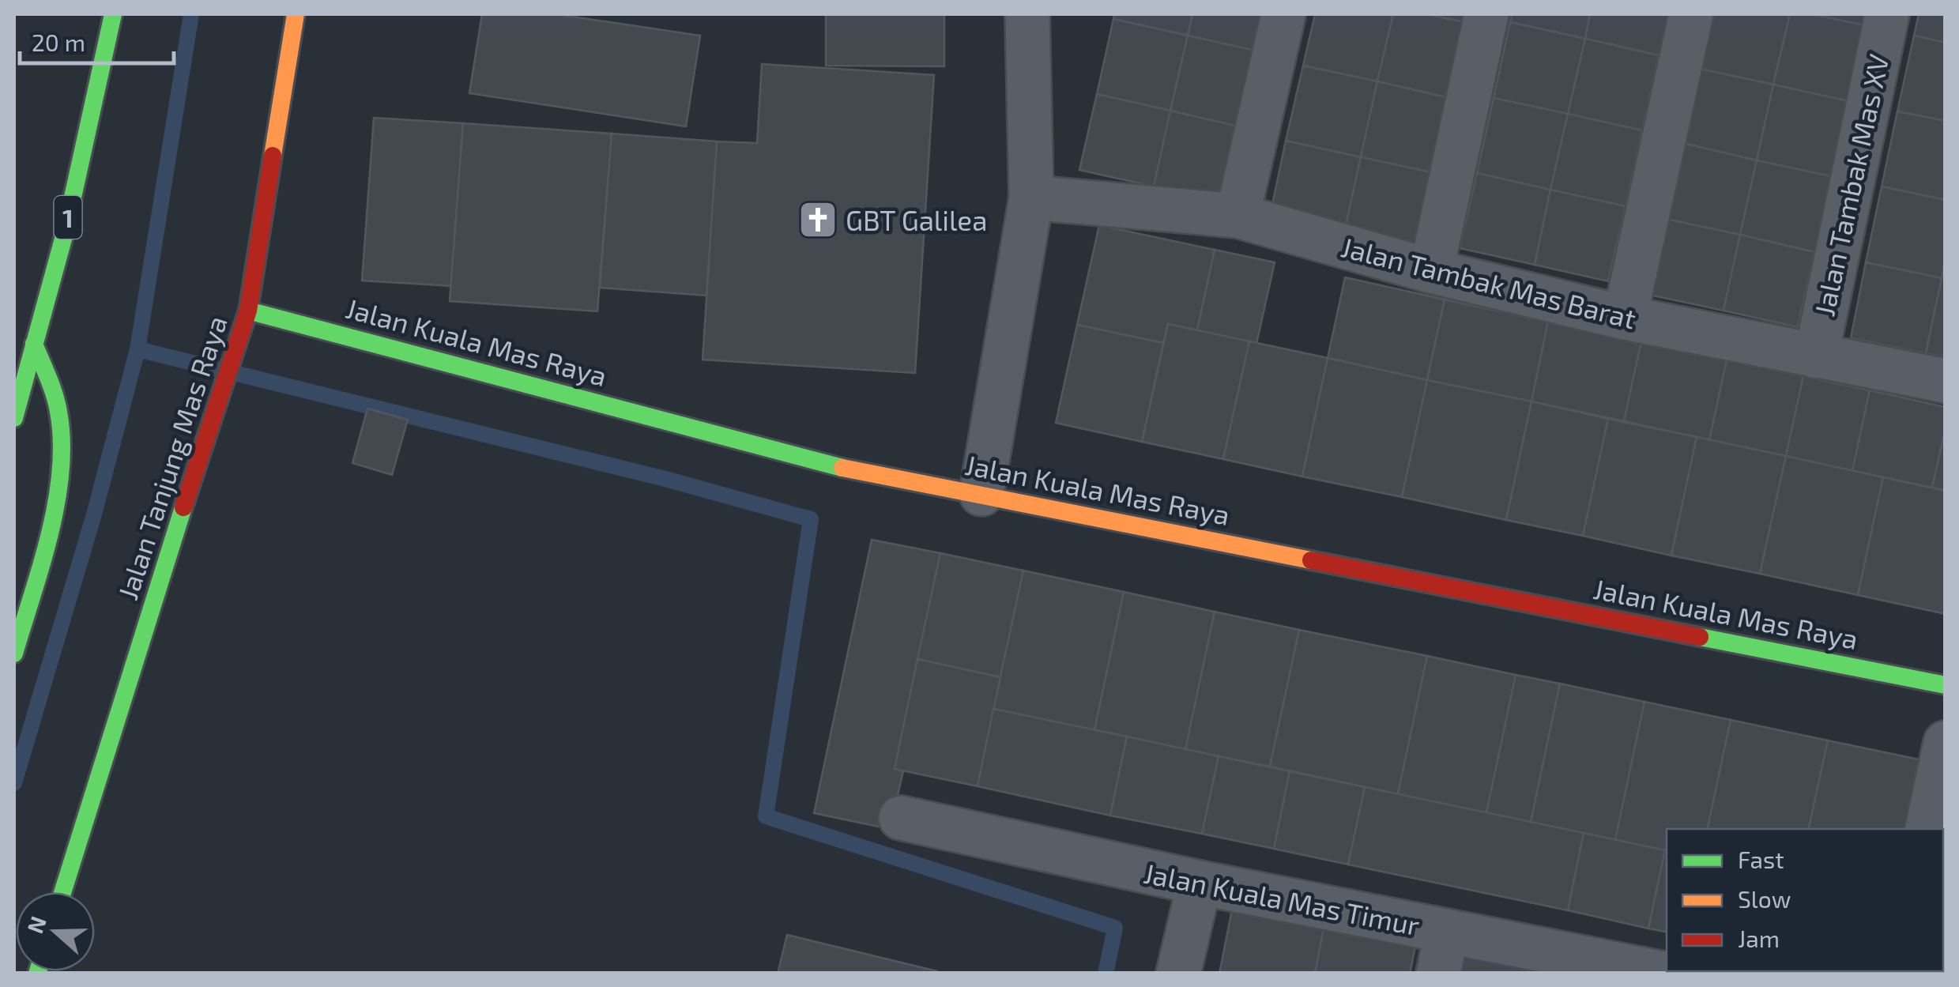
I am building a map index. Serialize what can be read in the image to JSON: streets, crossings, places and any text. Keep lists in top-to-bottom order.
{
  "streets": {
    "main road": ["1", "Jalan Kuala Mas Raya", "Jalan Tanjung Mas Raya"],
    "street": ["Jalan Tambak Mas XV", "Jalan Tambak Mas Barat", "Jalan Kuala Mas Timur"]
  },
  "crossings": [
    ["Jalan Tambak Mas XV", "Jalan Tambak Mas Barat"],
    ["Jalan Kuala Mas Raya", "Jalan Tanjung Mas Raya"]
  ],
  "places": {
    "church": ["GBT Galilea"]
  },
  "legend": ["Fast", "Slow", "Jam"],
  "scale_bar": "20 m",
  "north": "left"
}
